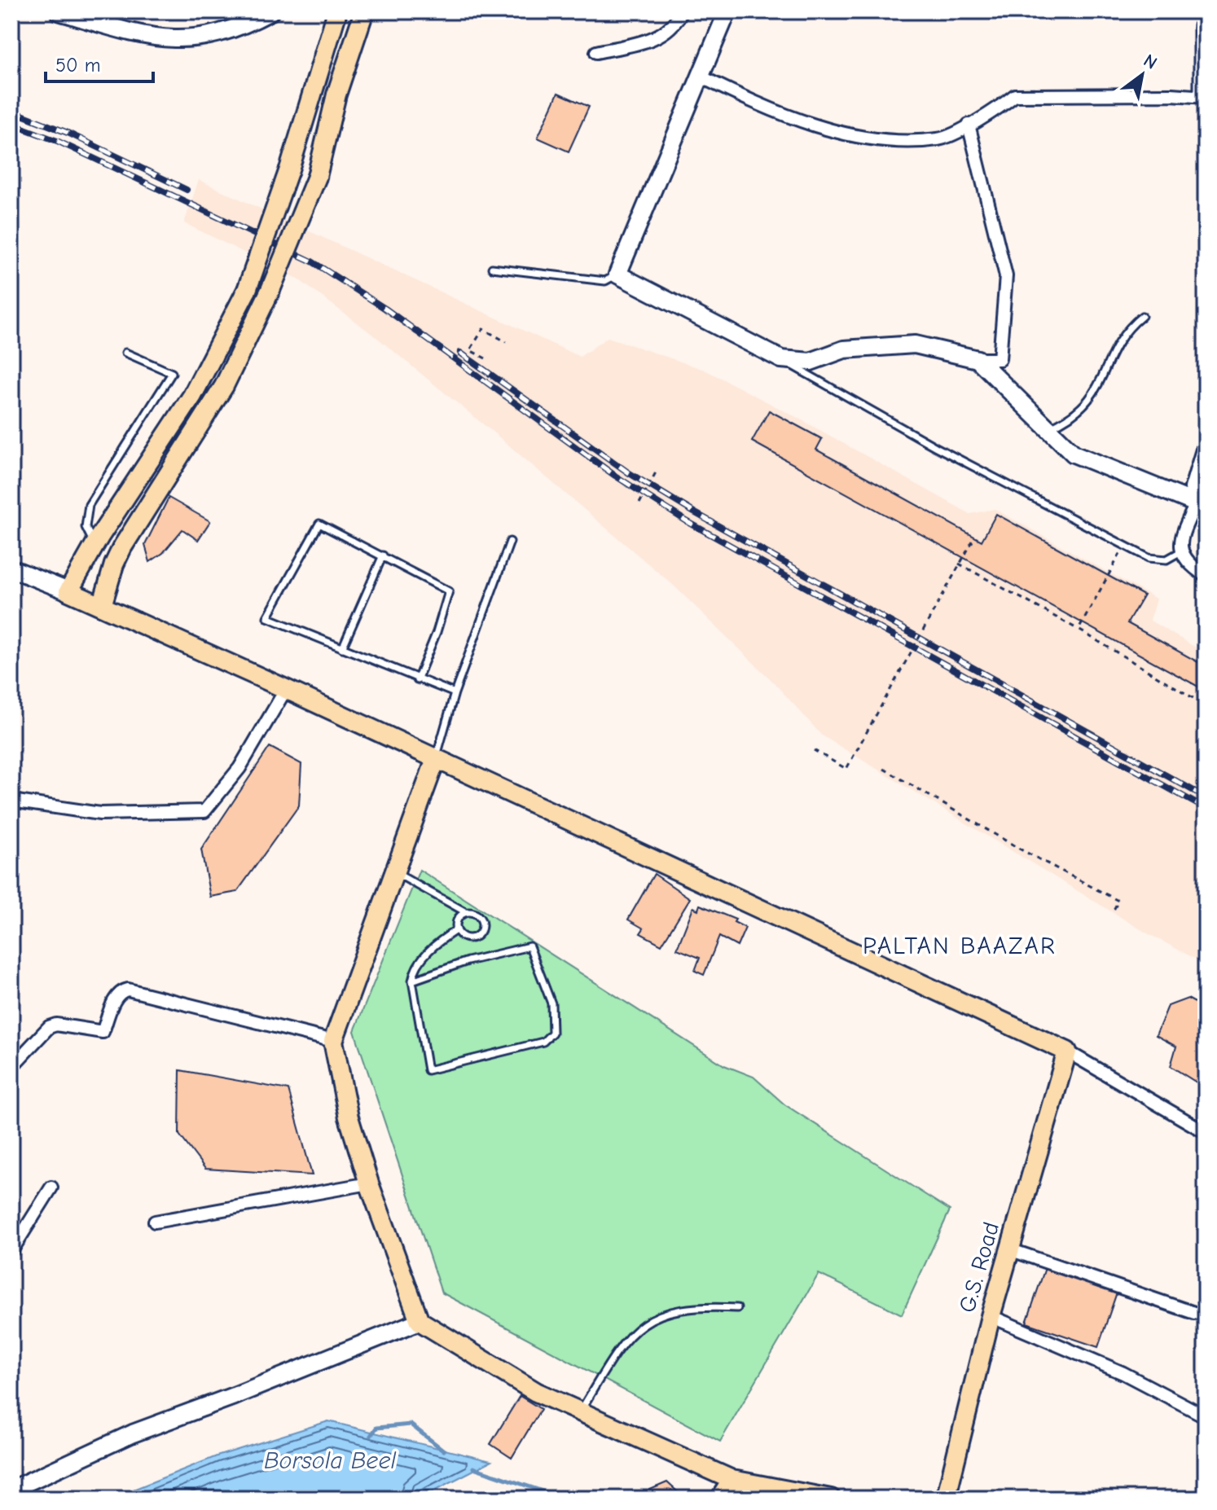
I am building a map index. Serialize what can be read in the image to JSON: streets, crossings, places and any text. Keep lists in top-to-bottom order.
{
  "streets": {
    "main road": ["G.S. Road"]
  },
  "districts": ["PALTAN BAAZAR"],
  "water": ["Borsola Beel"],
  "scale_bar": "50 m",
  "north": "top right"
}
